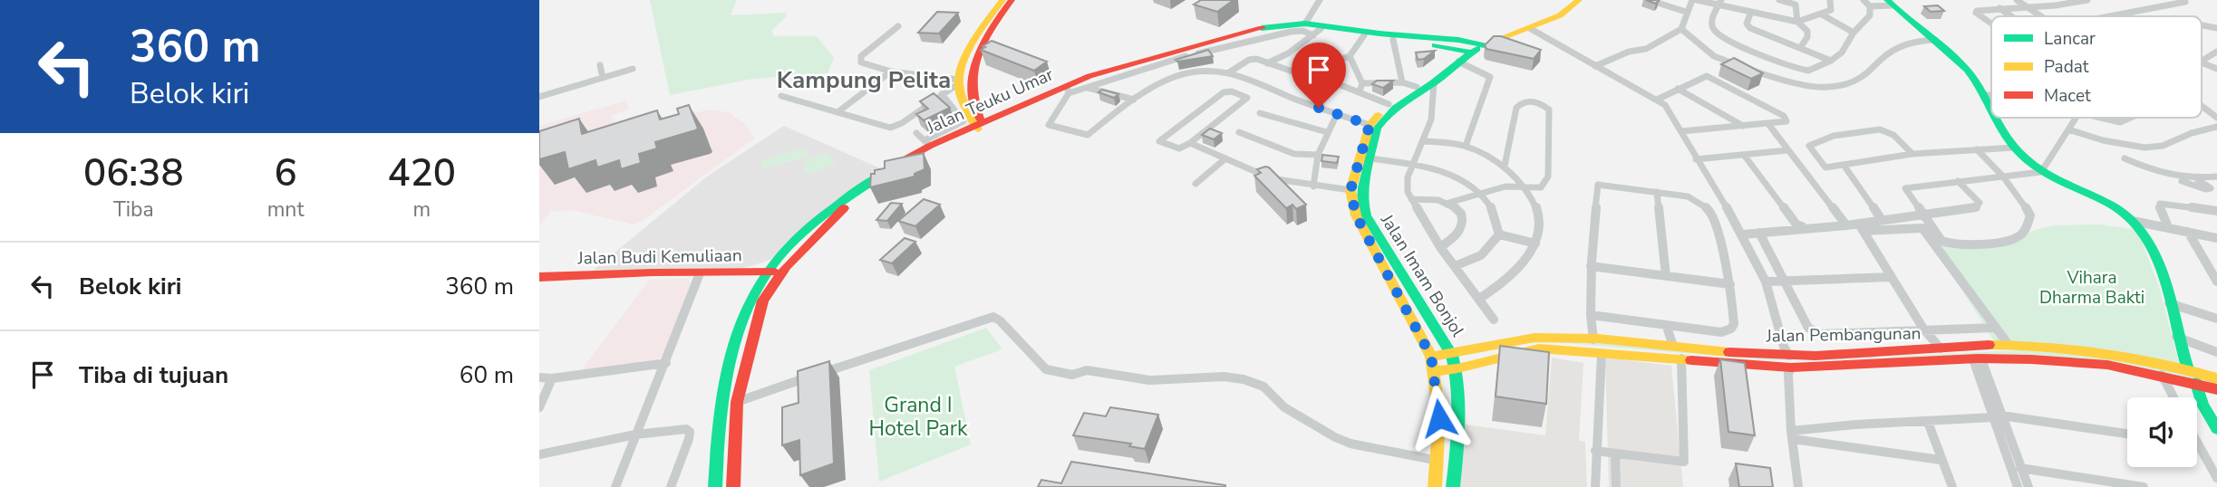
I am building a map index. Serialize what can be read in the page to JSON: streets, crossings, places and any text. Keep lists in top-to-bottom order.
{
  "streets": {
    "main road": [
      "Jalan Teuku Umar",
      "Jalan Budi Kemuliaan",
      "Jalan Imam Bonjol",
      "Jalan Pembangunan"
    ]
  },
  "crossings": [
    ["Jalan Teuku Umar", "Jalan Budi Kemuliaan"],
    ["Jalan Teuku Umar", "Jalan Imam Bonjol"],
    ["Jalan Imam Bonjol", "Jalan Pembangunan"]
  ],
  "districts": ["Kampung Pelita"],
  "parks": ["Vihara Dharma Bakti", "Grand I Hotel Park"],
  "legend": ["Lancar", "Padat", "Macet"],
  "page": {
    "turn": ["360 m", "Belok kiri"],
    "eta": [
      "06:38",
      "Tiba",
      "6",
      "mnt",
      "420",
      "m"
    ],
    "list": [
      {
        "name": "Belok kiri",
        "value": "360 m"
      },
      {
        "name": "Tiba di tujuan",
        "value": "60 m"
      }
    ]
  }
}
